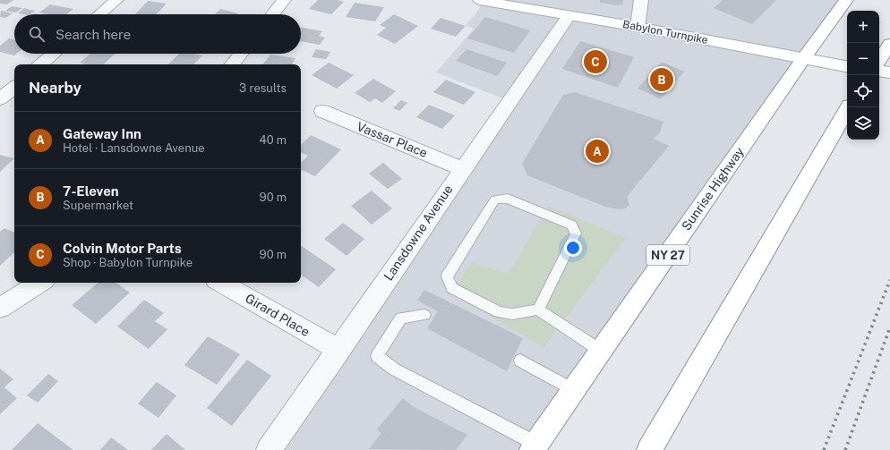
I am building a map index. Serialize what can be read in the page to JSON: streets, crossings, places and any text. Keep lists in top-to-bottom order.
{
  "streets": {
    "main road": ["Babylon Turnpike", "Sunrise Highway", "NY 27"],
    "street": ["Vassar Place", "Lansdowne Avenue", "Girard Place"]
  },
  "crossings": [
    ["Babylon Turnpike", "Sunrise Highway"],
    ["Babylon Turnpike", "Lansdowne Avenue"],
    ["Vassar Place", "Lansdowne Avenue"],
    ["Lansdowne Avenue", "Girard Place"]
  ],
  "page": {
    "map_buttons": ["+", "−"],
    "search": "Search here",
    "pins": ["C", "B", "A"],
    "heading": ["Nearby", "3 results"],
    "list": [
      {
        "mark": "A",
        "name": "Gateway Inn",
        "note": "Hotel · Lansdowne Avenue",
        "value": "40 m"
      },
      {
        "mark": "B",
        "name": "7-Eleven",
        "note": "Supermarket",
        "value": "90 m"
      },
      {
        "mark": "C",
        "name": "Colvin Motor Parts",
        "note": "Shop · Babylon Turnpike",
        "value": "90 m"
      }
    ]
  }
}
